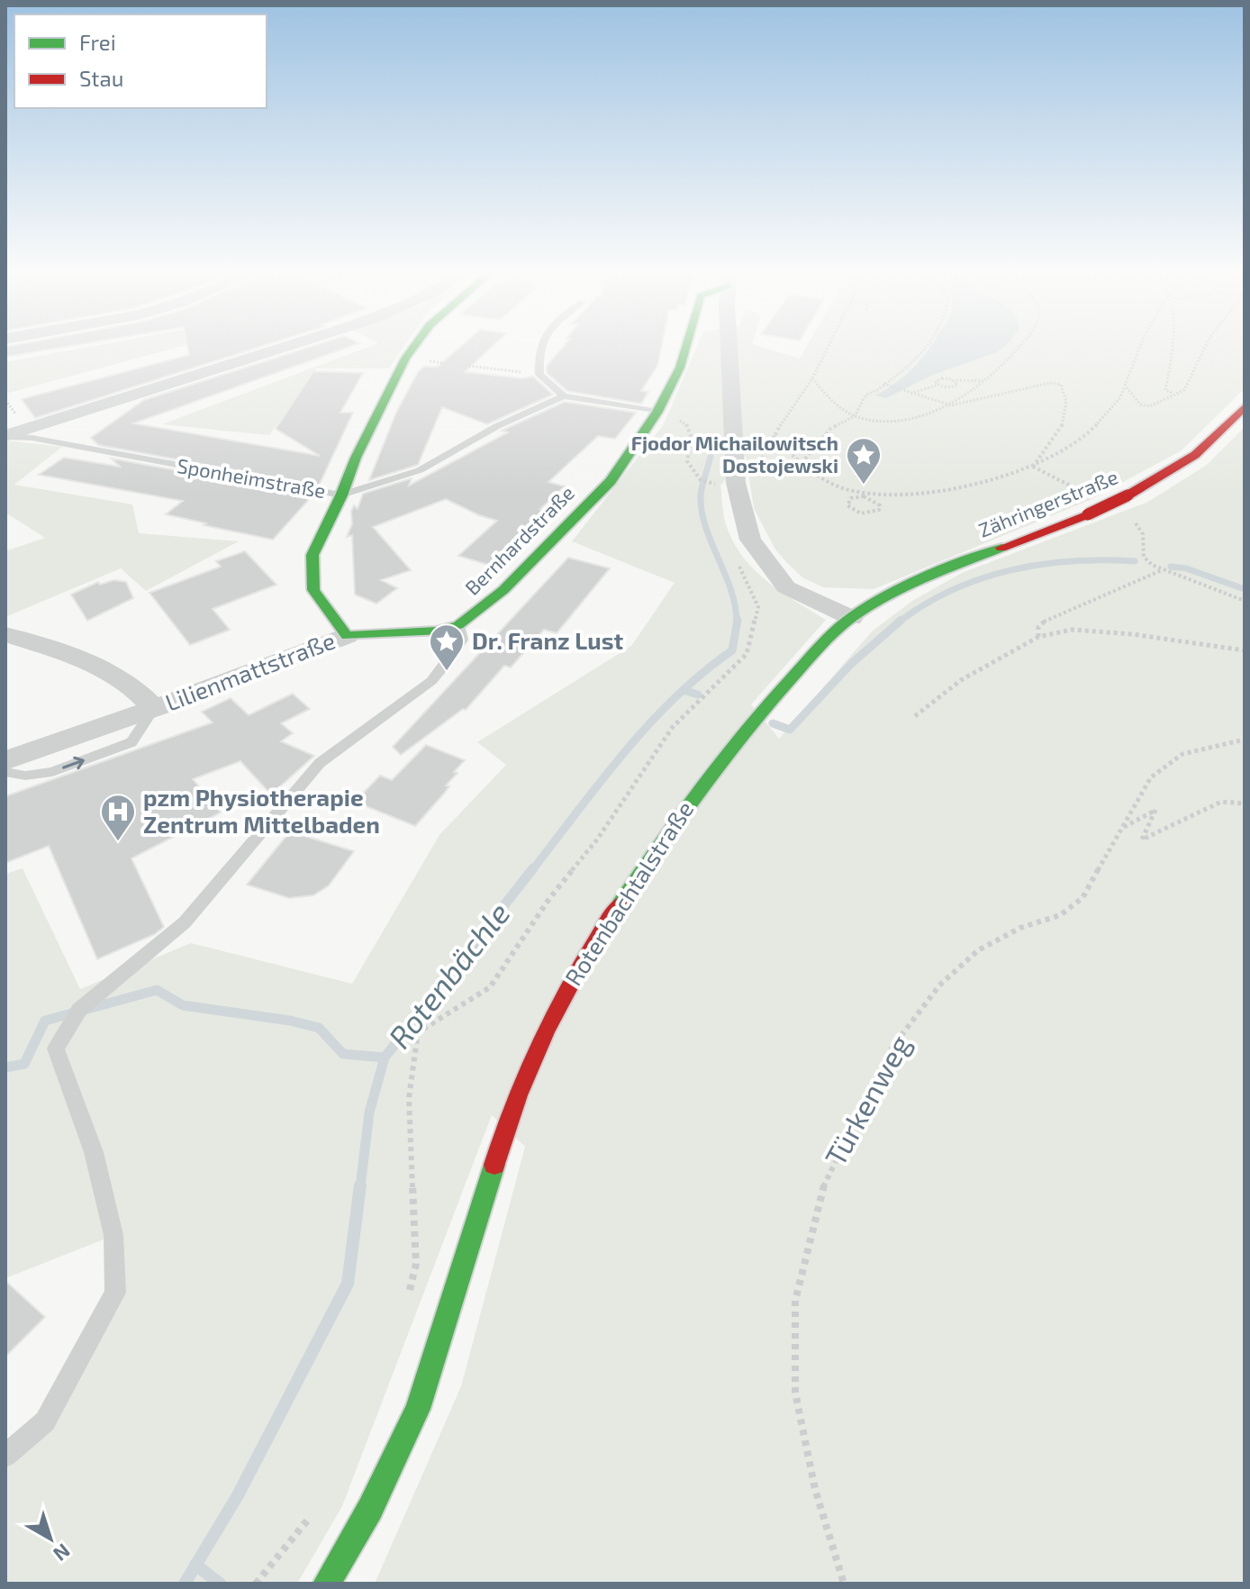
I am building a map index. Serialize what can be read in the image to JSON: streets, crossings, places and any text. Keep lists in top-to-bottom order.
{
  "streets": {
    "street": [
      "Zähringerstraße",
      "Bernhardstraße",
      "Lilienmattstraße",
      "Rotenbachtalstraße"
    ],
    "lane": ["Sponheimstraße"],
    "path": ["Türkenweg"]
  },
  "crossings": [
    ["Zähringerstraße", "Rotenbachtalstraße"],
    ["Bernhardstraße", "Lilienmattstraße"]
  ],
  "water": ["Rotenbächle"],
  "places": {
    "place": ["Fjodor Michailowitsch Dostojewski", "Dr. Franz Lust"],
    "hospital": ["pzm Physiotherapie Zentrum Mittelbaden"]
  },
  "legend": ["Frei", "Stau"],
  "north": "bottom right"
}
